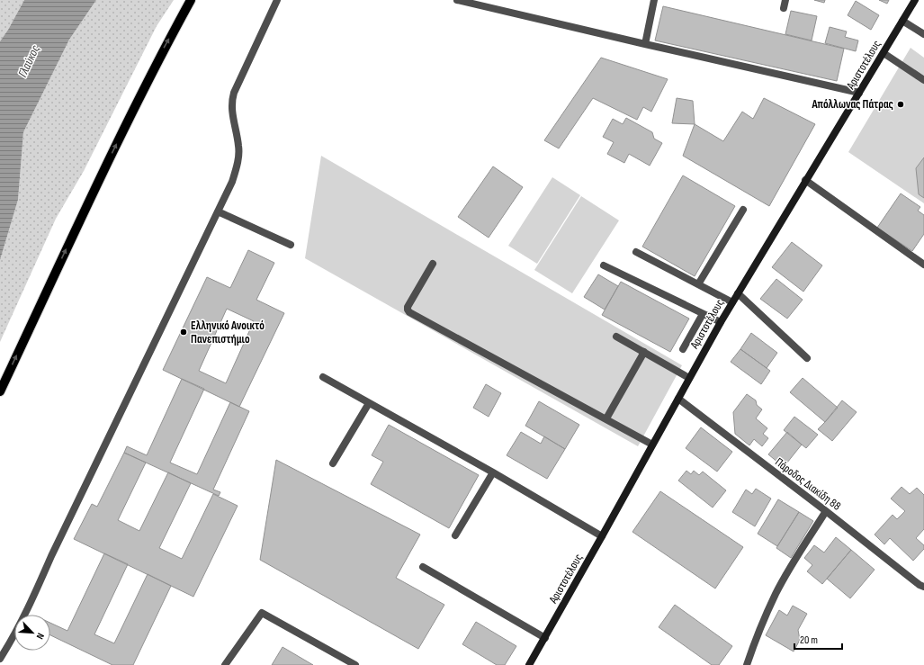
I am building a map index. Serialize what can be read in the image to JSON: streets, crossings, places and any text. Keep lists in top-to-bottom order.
{
  "streets": {
    "main road": ["Αριστοτέλους"],
    "street": ["Πάροδος Διακίδη 88"]
  },
  "crossings": [
    ["Αριστοτέλους", "Πάροδος Διακίδη 88"]
  ],
  "water": ["Γλαύκος"],
  "places": ["Απόλλωνας Πάτρας", "Ελληνικό Ανοικτό Πανεπιστήμιο"],
  "scale_bar": "20 m",
  "north": "bottom right"
}
